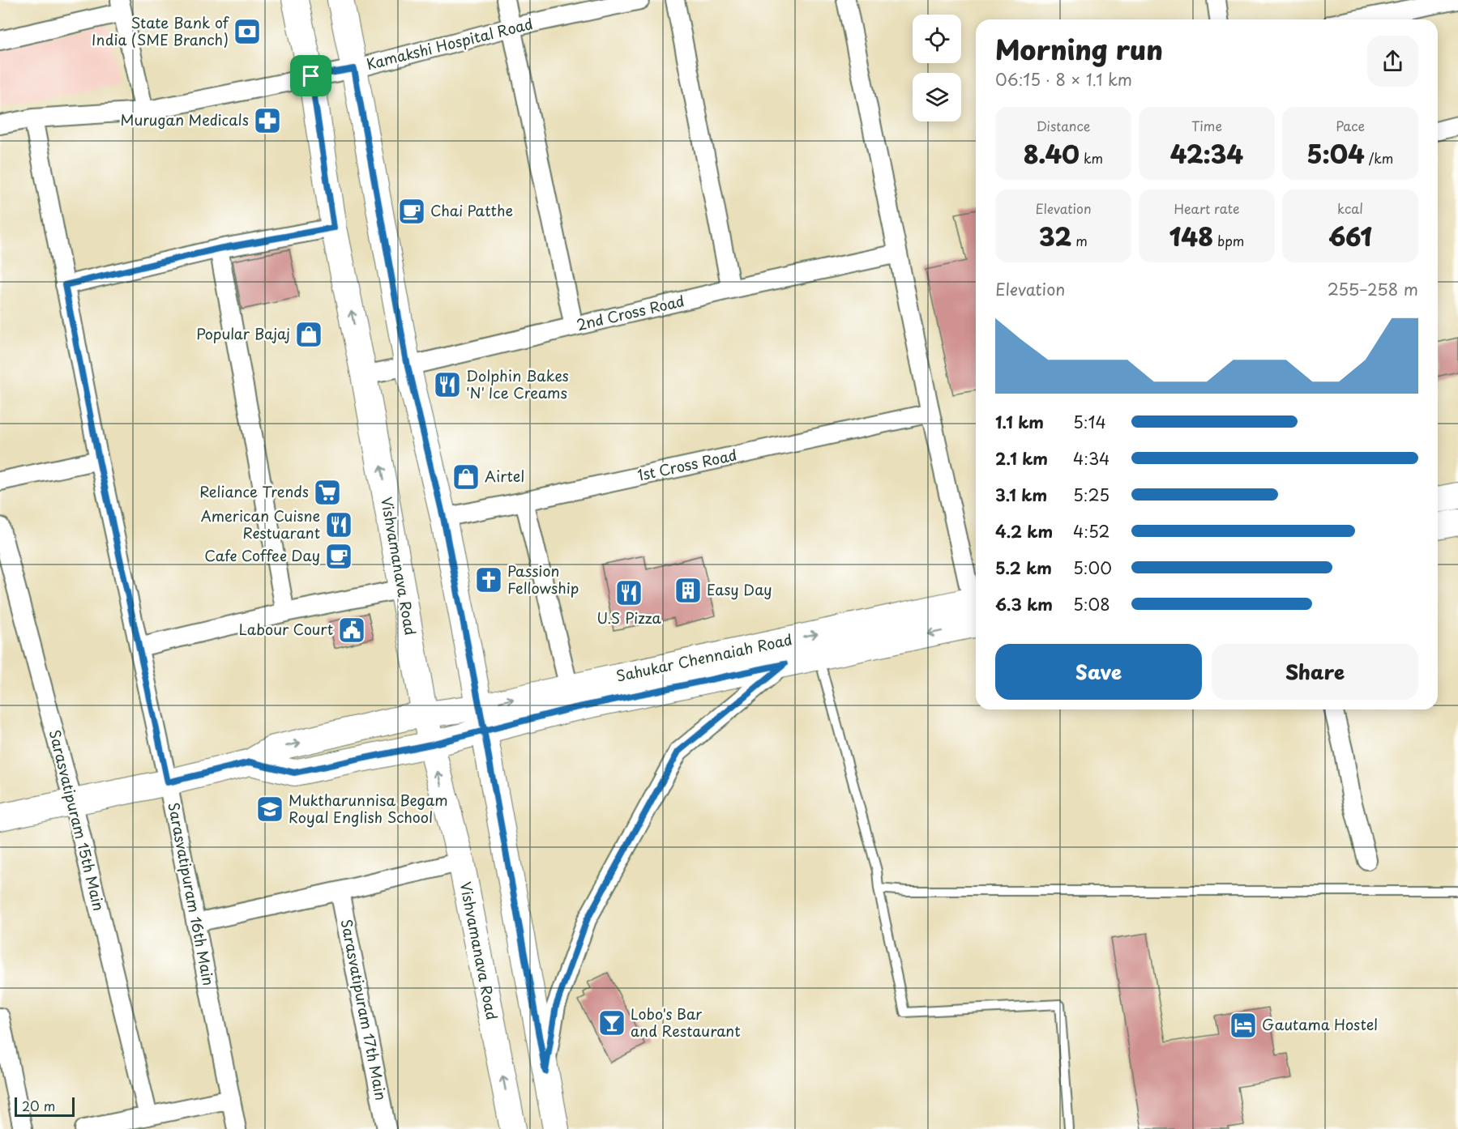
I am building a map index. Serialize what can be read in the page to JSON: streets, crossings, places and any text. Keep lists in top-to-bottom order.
{
  "streets": {
    "main road": ["Vishvamanava Road", "Sahukar Chennaiah Road"],
    "street": [
      "Kamakshi Hospital Road",
      "2nd Cross Road",
      "1st Cross Road",
      "Sarasvatipuram 15th Main",
      "Sarasvatipuram 16th Main",
      "Sarasvatipuram 17th Main"
    ]
  },
  "crossings": [
    ["Kamakshi Hospital Road", "Vishvamanava Road"],
    ["Kamakshi Hospital Road", "Sarasvatipuram 16th Main"],
    ["2nd Cross Road", "Vishvamanava Road"],
    ["Vishvamanava Road", "Sahukar Chennaiah Road"]
  ],
  "places": {
    "bank": ["State Bank of India (SME Branch)"],
    "pharmacy": ["Murugan Medicals"],
    "cafe": ["Chai Patthe", "Cafe Coffee Day"],
    "shop": ["Popular Bajaj", "Airtel"],
    "restaurant": ["Dolphin Bakes 'N' Ice Creams", "American Cuisne Restuarant", "U.S Pizza"],
    "supermarket": ["Reliance Trends"],
    "church": ["Passion Fellowship"],
    "building": ["Easy Day"],
    "public building": ["Labour Court"],
    "school or university": ["Muktharunnisa Begam Royal English School"],
    "bar": ["Lobo's Bar and Restaurant"],
    "hotel": ["Gautama Hostel"]
  },
  "scale_bar": "20 m",
  "page": {
    "heading": ["Morning run", "06:15 · 8 × 1.1 km"],
    "stats": [
      ["Distance", "8.40 km"],
      ["Time", "42:34"],
      ["Pace", "5:04 /km"],
      ["Elevation", "32 m"],
      ["Heart rate", "148 bpm"],
      ["kcal", "661"]
    ],
    "chart": ["Elevation", "255–258 m"],
    "list": [
      {
        "name": "1.1 km",
        "note": "5:14"
      },
      {
        "name": "2.1 km",
        "note": "4:34"
      },
      {
        "name": "3.1 km",
        "note": "5:25"
      },
      {
        "name": "4.2 km",
        "note": "4:52"
      },
      {
        "name": "5.2 km",
        "note": "5:00"
      },
      {
        "name": "6.3 km",
        "note": "5:08"
      }
    ],
    "buttons": ["Save", "Share"],
    "scale": "20 m"
  }
}
